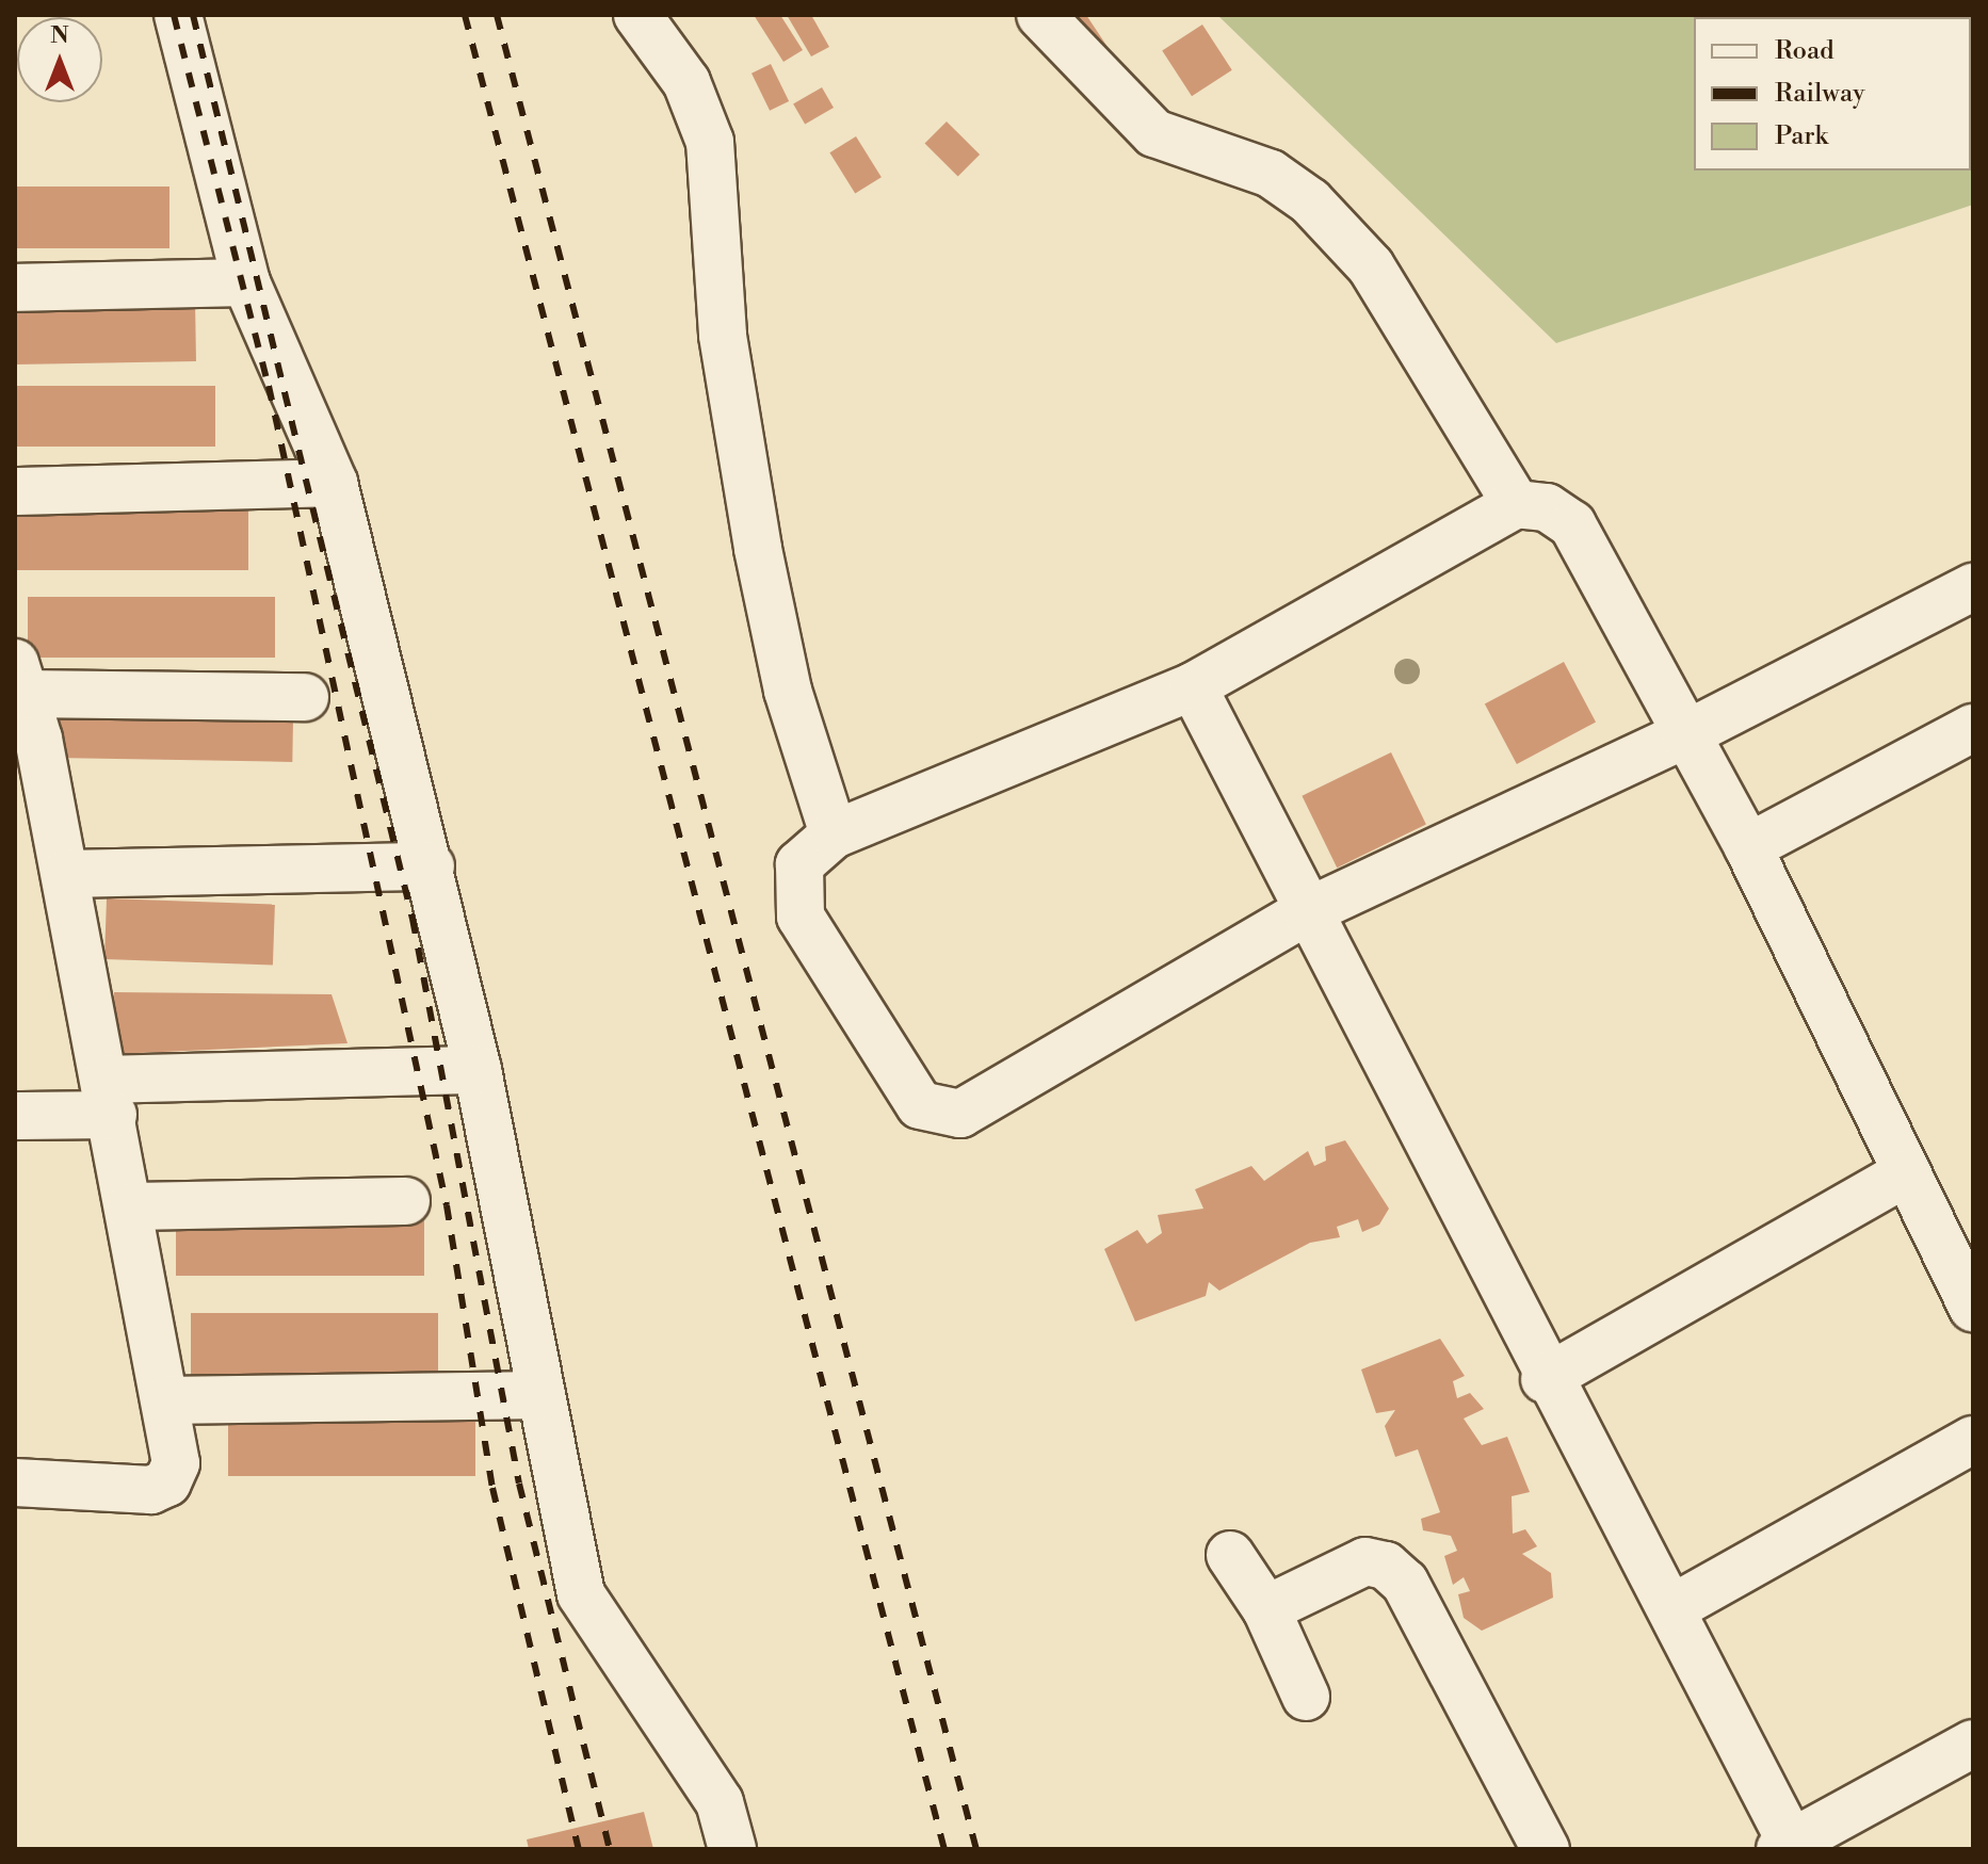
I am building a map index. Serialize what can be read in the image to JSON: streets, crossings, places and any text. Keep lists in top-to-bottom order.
{
  "legend": ["Road", "Railway", "Park"],
  "north": "top"
}
